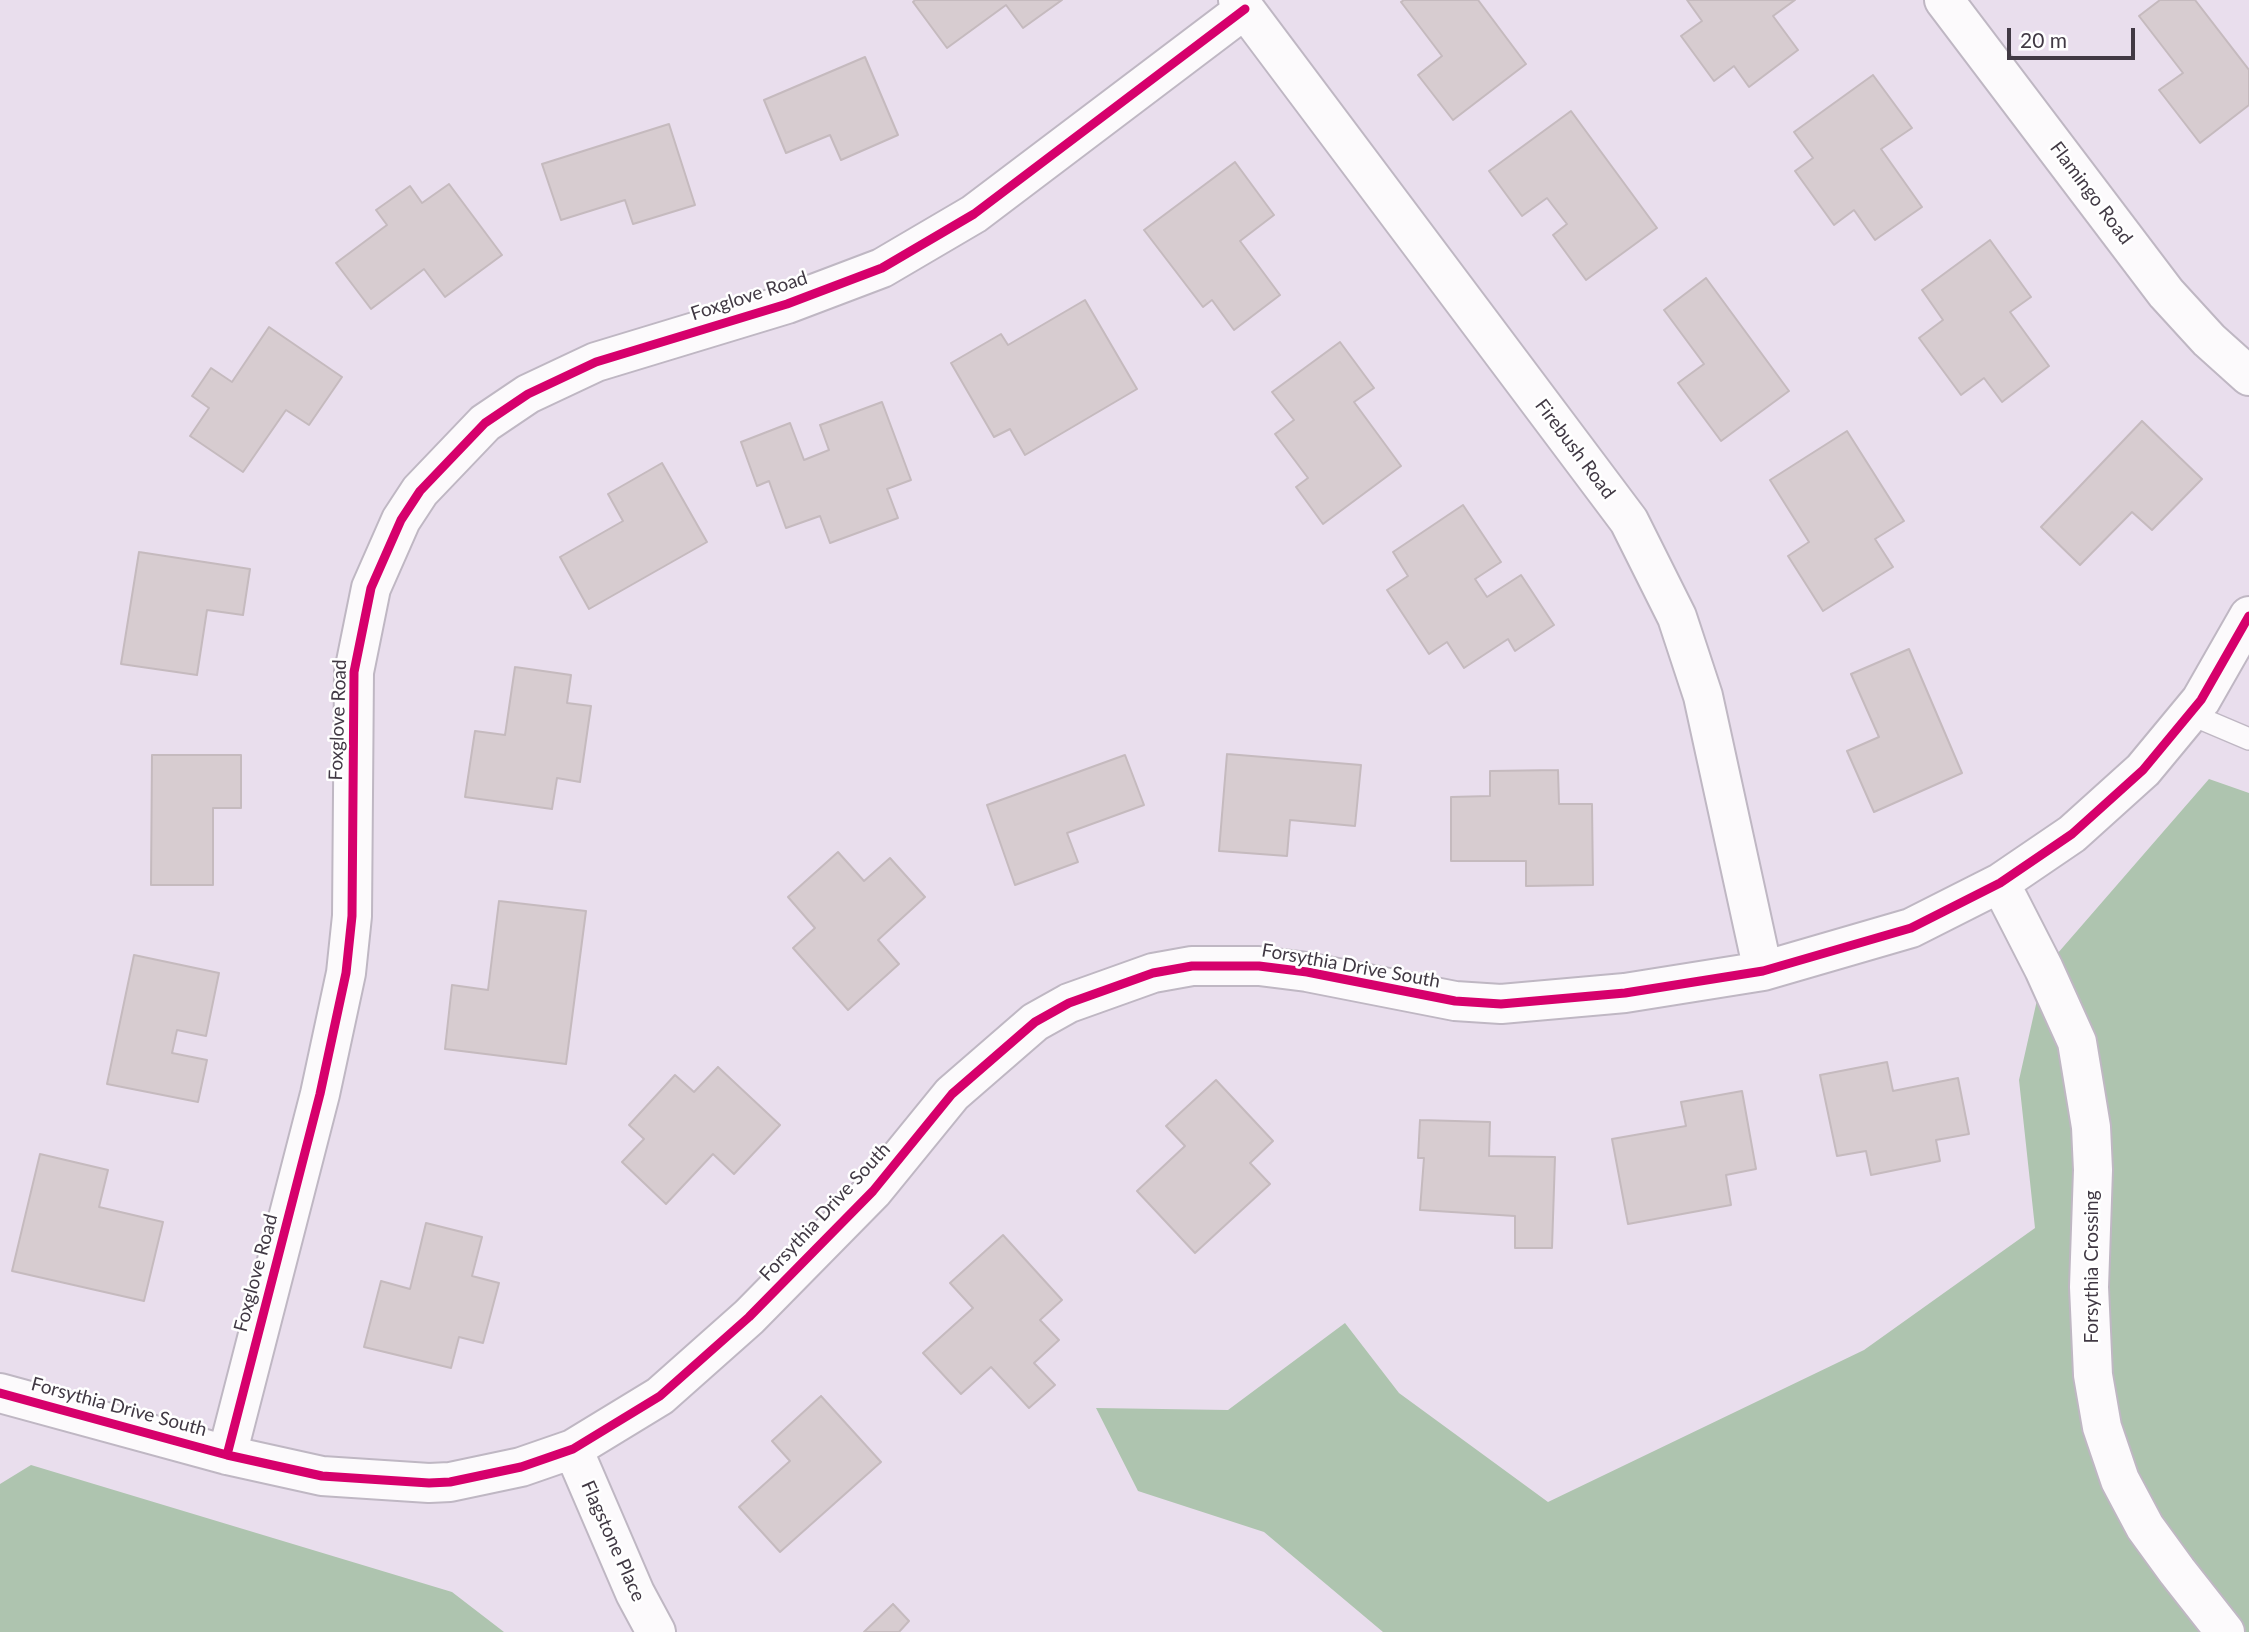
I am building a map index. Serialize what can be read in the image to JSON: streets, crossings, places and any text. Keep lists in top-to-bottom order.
{
  "streets": {
    "street": [
      "Flamingo Road",
      "Foxglove Road",
      "Firebush Road",
      "Forsythia Drive South",
      "Forsythia Crossing",
      "Flagstone Place"
    ]
  },
  "crossings": [
    ["Foxglove Road", "Firebush Road"],
    ["Foxglove Road", "Forsythia Drive South"],
    ["Firebush Road", "Forsythia Drive South"],
    ["Forsythia Drive South", "Forsythia Crossing"],
    ["Forsythia Drive South", "Flagstone Place"]
  ],
  "scale_bar": "20 m"
}
